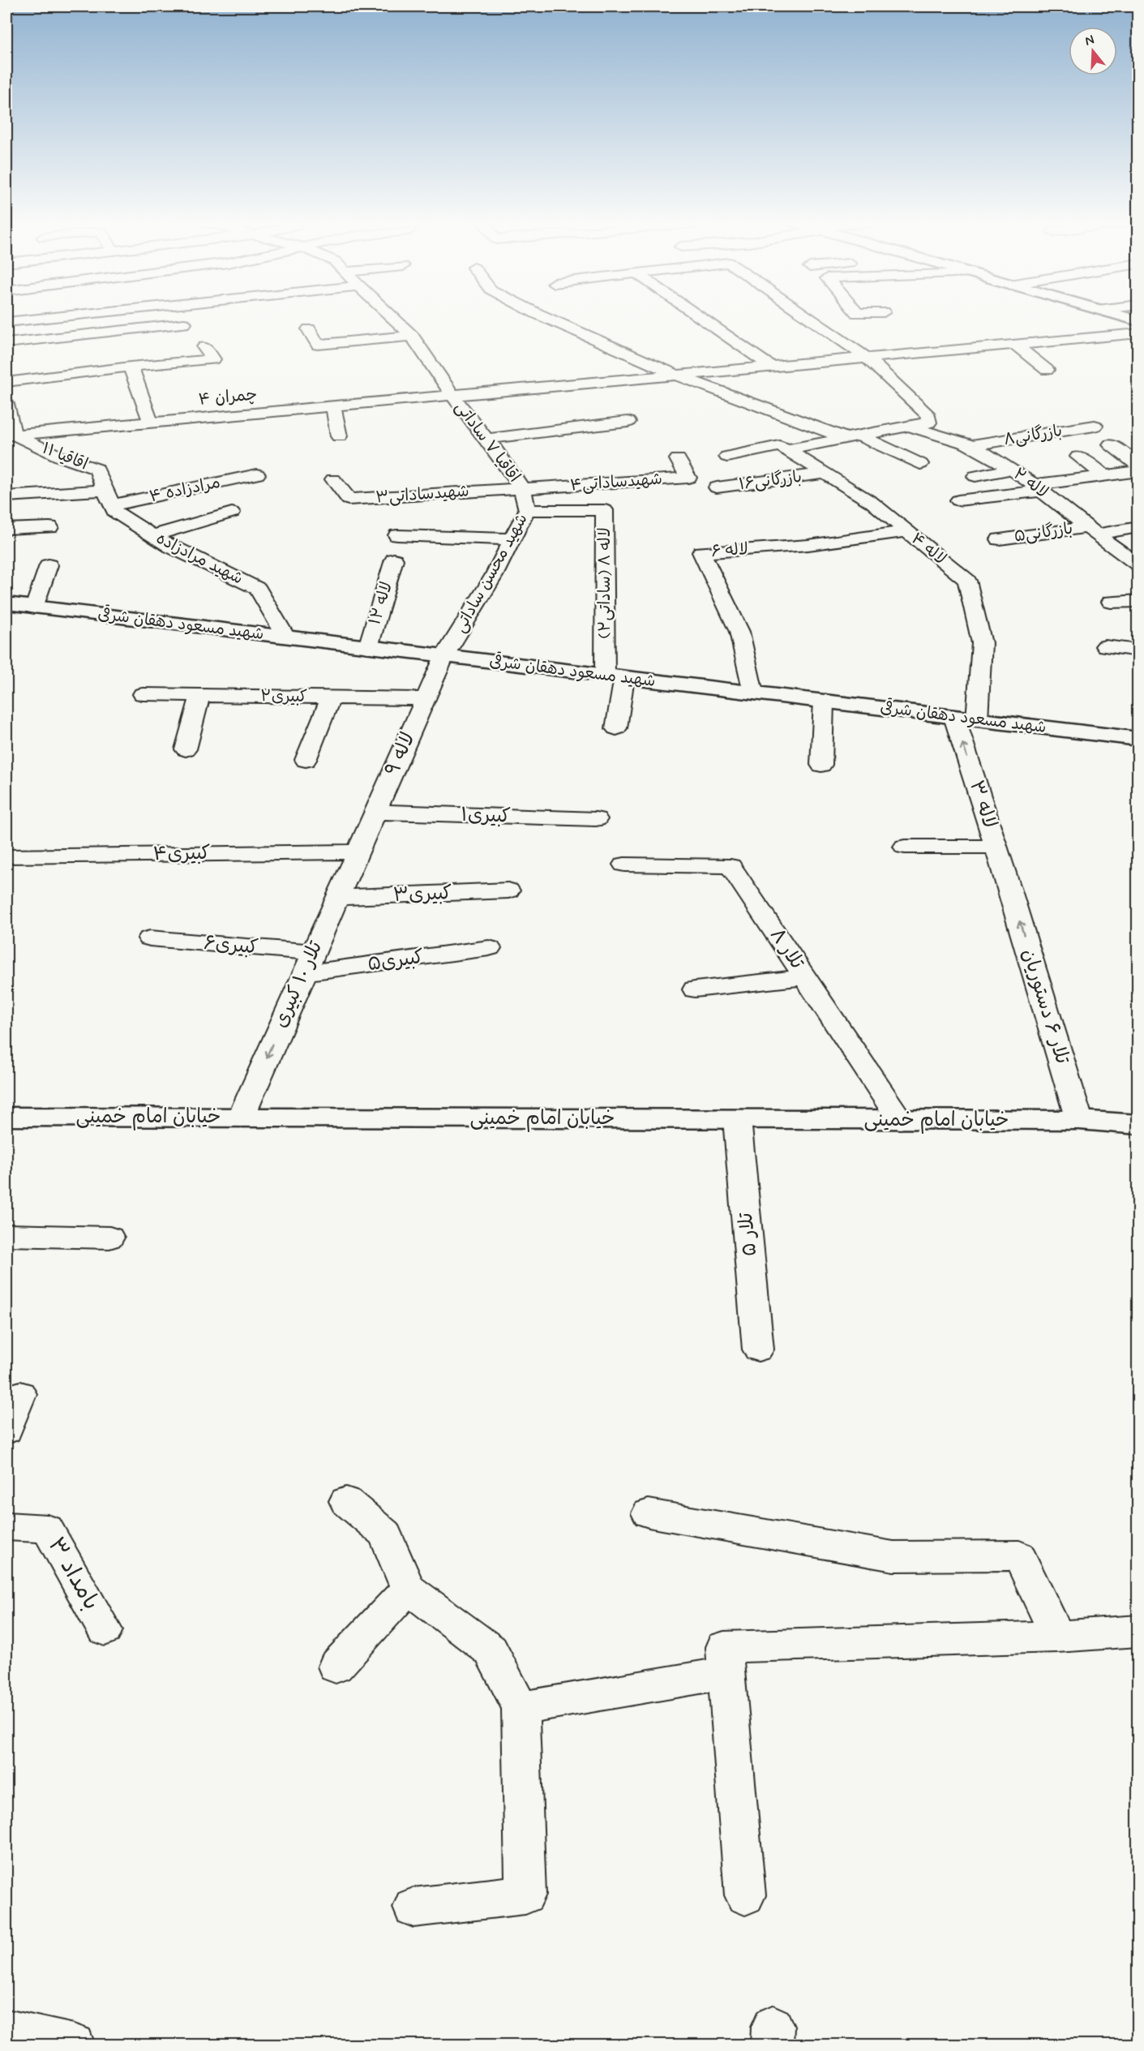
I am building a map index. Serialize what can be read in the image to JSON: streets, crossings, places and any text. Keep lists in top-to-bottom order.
{
  "streets": {
    "main road": ["شهید مسعود دهقان شرقی", "خیابان امام خمینی"],
    "street": [
      "چمران ۴",
      "بازرگانی۸",
      "اقاقیا ۷ ساداتی",
      "اقاقیا ۱۱",
      "بازرگانی۱۶",
      "شهیدساداتی۴",
      "لاله ۲",
      "مرادزاده ۴",
      "شهیدساداتی۳",
      "بازرگانی۵",
      "لاله ۴",
      "لاله ۶",
      "شهید مرادزاده",
      "شهید محسن ساداتی",
      "لاله ۸ (ساداتی۲)",
      "لاله ۱۲",
      "کبیری۲",
      "لاله ۹",
      "لاله ۳",
      "کبیری۱",
      "کبیری۴",
      "کبیری۳",
      "کبیری۶",
      "تلار ۸",
      "کبیری۵",
      "تلار ۱۰ کبیری",
      "تلار ۶ دستوریان",
      "تلار ۵",
      "بامداد ۳"
    ]
  },
  "crossings": [
    ["چمران ۴", "اقاقیا ۷ ساداتی"],
    ["چمران ۴", "اقاقیا ۱۱"],
    ["بازرگانی۸", "لاله ۲"],
    ["اقاقیا ۷ ساداتی", "شهیدساداتی۴"],
    ["اقاقیا ۷ ساداتی", "شهیدساداتی۳"],
    ["اقاقیا ۷ ساداتی", "شهید محسن ساداتی"],
    ["اقاقیا ۱۱", "مرادزاده ۴"],
    ["اقاقیا ۱۱", "شهید مرادزاده"],
    ["بازرگانی۱۶", "لاله ۴"],
    ["شهیدساداتی۴", "شهیدساداتی۳"],
    ["شهیدساداتی۴", "شهید محسن ساداتی"],
    ["لاله ۲", "بازرگانی۵"],
    ["مرادزاده ۴", "شهید مرادزاده"],
    ["شهیدساداتی۳", "شهید محسن ساداتی"],
    ["لاله ۴", "لاله ۶"],
    ["لاله ۴", "شهید مسعود دهقان شرقی"],
    ["لاله ۶", "شهید مسعود دهقان شرقی"],
    ["شهید مرادزاده", "شهید مسعود دهقان شرقی"],
    ["شهید محسن ساداتی", "لاله ۸ (ساداتی۲)"],
    ["شهید محسن ساداتی", "شهید مسعود دهقان شرقی"],
    ["شهید محسن ساداتی", "لاله ۹"],
    ["لاله ۸ (ساداتی۲)", "شهید مسعود دهقان شرقی"],
    ["لاله ۱۲", "شهید مسعود دهقان شرقی"],
    ["شهید مسعود دهقان شرقی", "لاله ۹"],
    ["شهید مسعود دهقان شرقی", "لاله ۳"],
    ["کبیری۲", "لاله ۹"],
    ["لاله ۹", "کبیری۱"],
    ["لاله ۹", "کبیری۴"],
    ["لاله ۹", "تلار ۱۰ کبیری"],
    ["لاله ۳", "تلار ۶ دستوریان"],
    ["کبیری۴", "تلار ۱۰ کبیری"],
    ["کبیری۳", "تلار ۱۰ کبیری"],
    ["کبیری۶", "کبیری۵"],
    ["کبیری۶", "تلار ۱۰ کبیری"],
    ["تلار ۸", "خیابان امام خمینی"],
    ["کبیری۵", "تلار ۱۰ کبیری"],
    ["تلار ۱۰ کبیری", "خیابان امام خمینی"],
    ["تلار ۶ دستوریان", "خیابان امام خمینی"],
    ["خیابان امام خمینی", "تلار ۵"]
  ],
  "one_way": ["لاله ۳", "تلار ۱۰ کبیری", "تلار ۶ دستوریان"],
  "north": "top"
}
